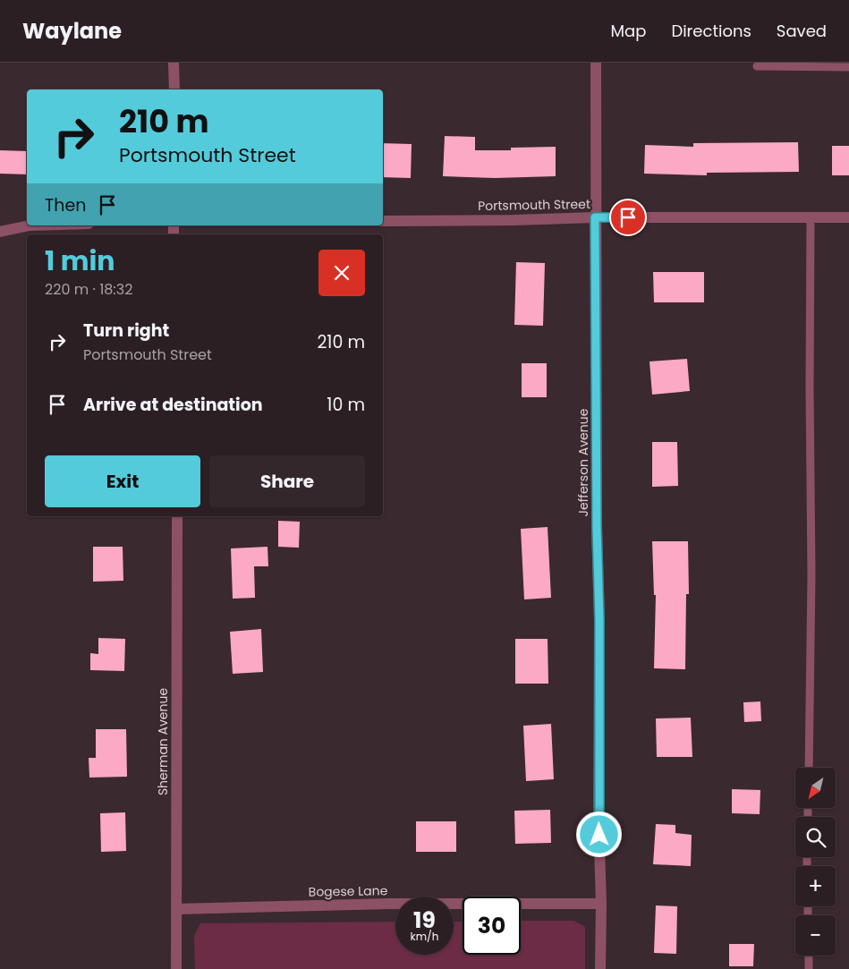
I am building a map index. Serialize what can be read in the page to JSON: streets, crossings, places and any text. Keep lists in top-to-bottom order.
{
  "streets": {
    "street": [
      "Portsmouth Street",
      "Jefferson Avenue",
      "Sherman Avenue",
      "Bogese Lane"
    ]
  },
  "crossings": [
    ["Portsmouth Street", "Jefferson Avenue"],
    ["Jefferson Avenue", "Bogese Lane"],
    ["Sherman Avenue", "Bogese Lane"]
  ],
  "north": "bottom left",
  "page": {
    "header": "Waylane",
    "nav": ["Map", "Directions", "Saved"],
    "turn": ["210 m", "Portsmouth Street"],
    "then": "Then",
    "heading": ["1 min", "220 m · 18:32"],
    "list": [
      {
        "name": "Turn right",
        "note": "Portsmouth Street",
        "value": "210 m"
      },
      {
        "name": "Arrive at destination",
        "value": "10 m"
      }
    ],
    "buttons": ["Exit", "Share"],
    "map_buttons": ["+", "−"],
    "speed": "19 km/h",
    "limit": "30"
  }
}
